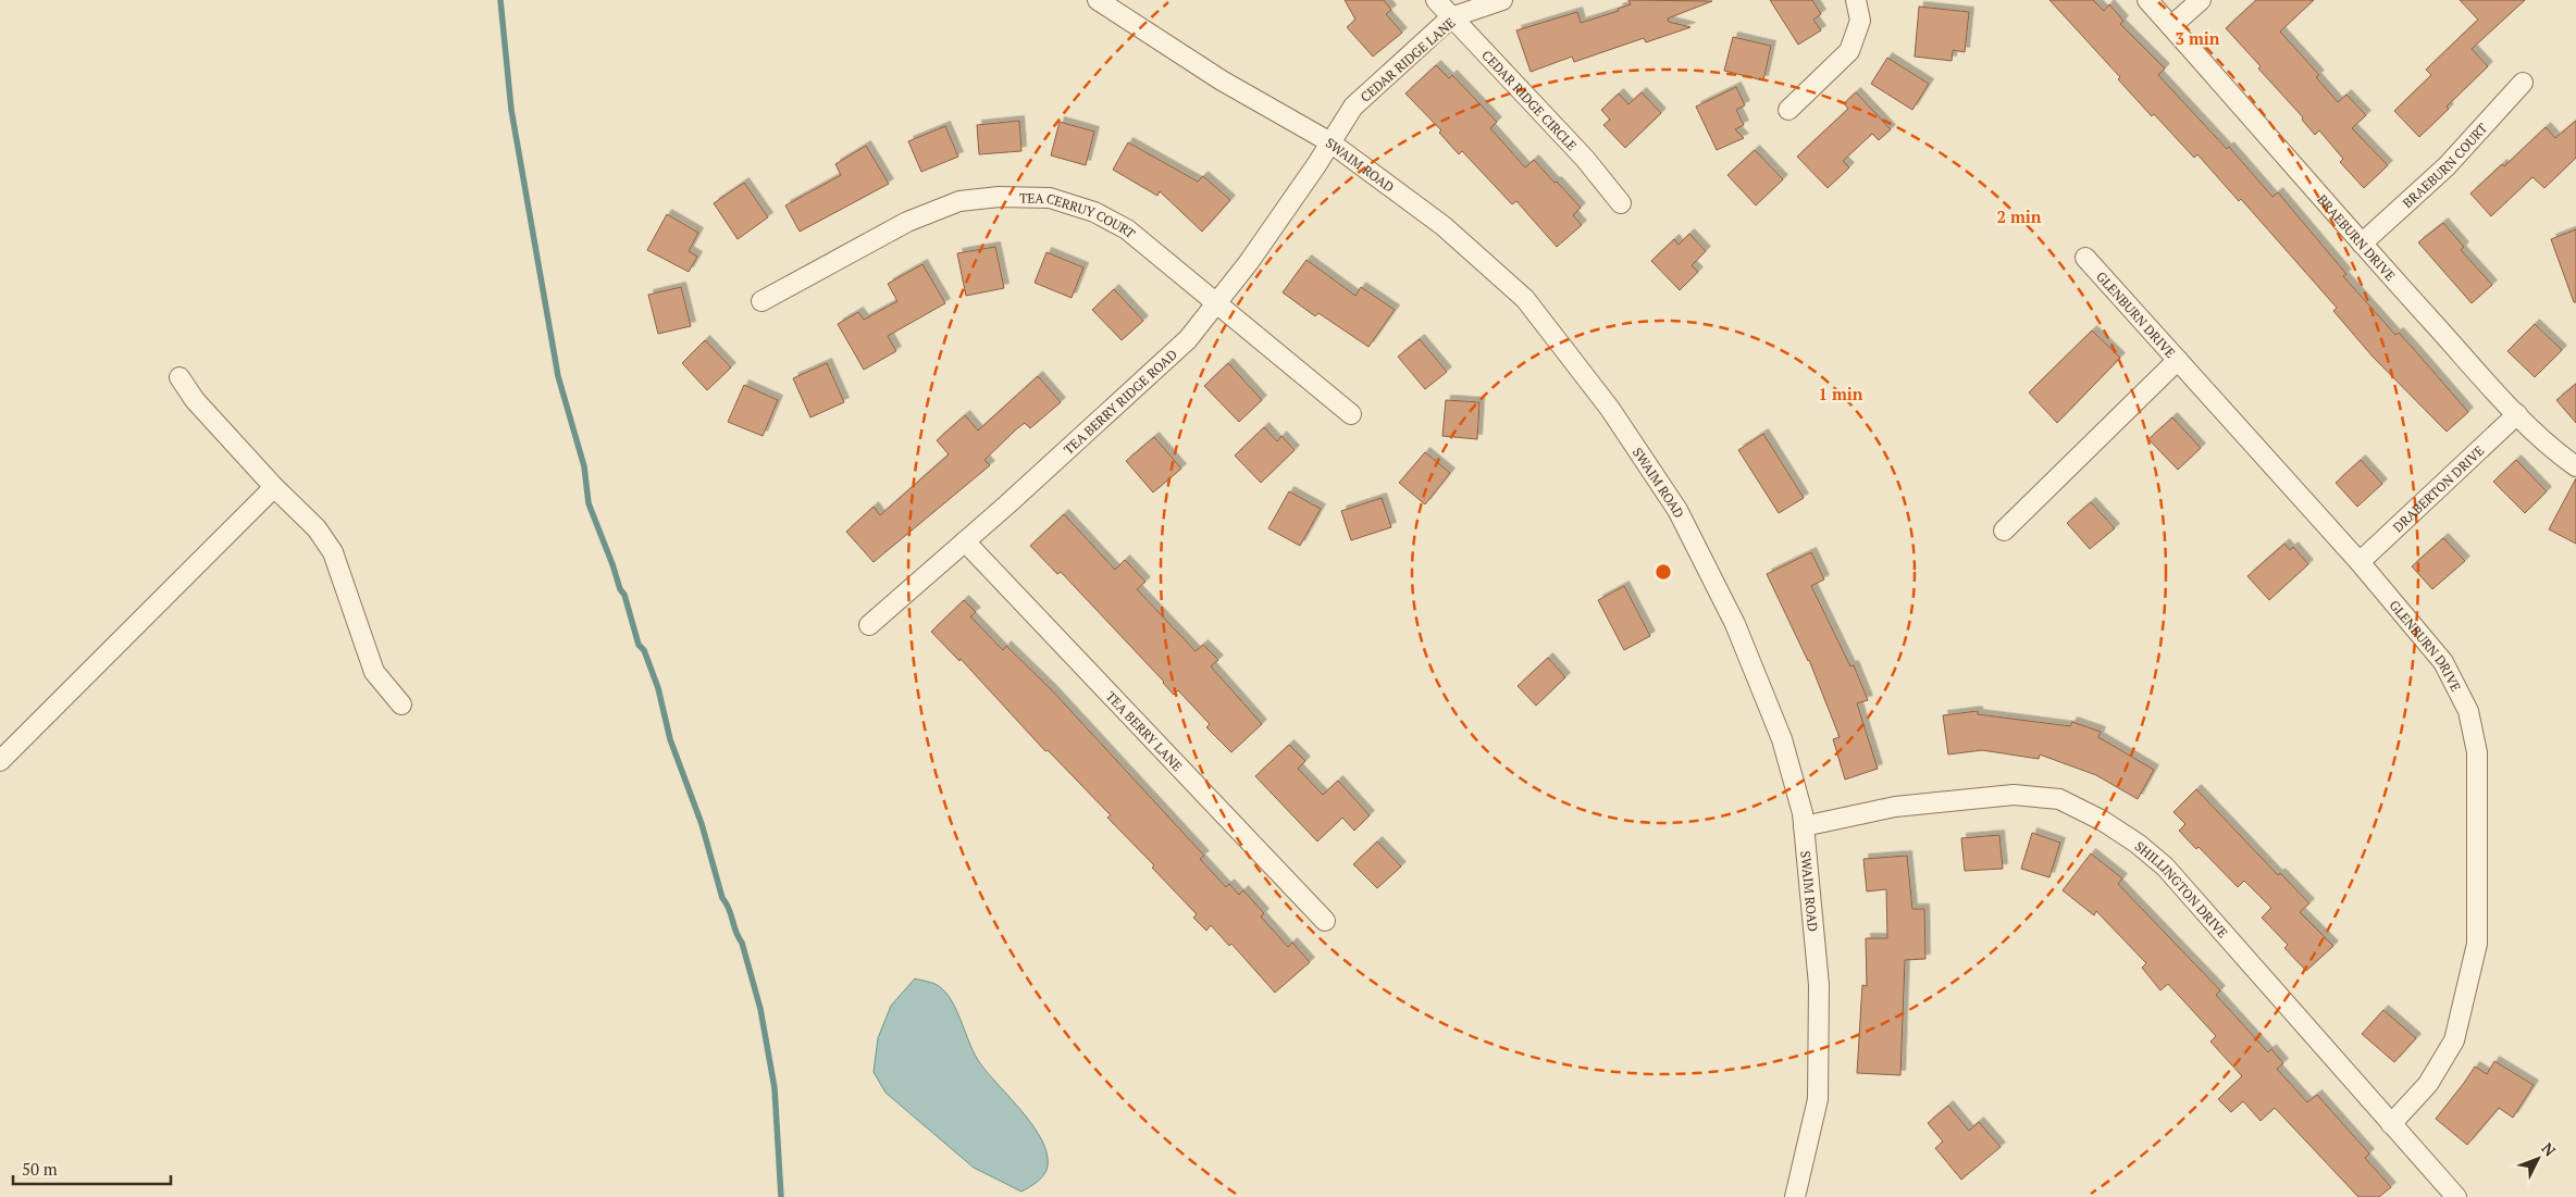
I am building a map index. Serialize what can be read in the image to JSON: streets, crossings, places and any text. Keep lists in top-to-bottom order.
{
  "streets": {
    "street": [
      "CEDAR RIDGE LANE",
      "CEDAR RIDGE CIRCLE",
      "SWAIM ROAD",
      "BRAEBURN COURT",
      "TEA CERRUY COURT",
      "BRAEBURN DRIVE",
      "GLENBURN DRIVE",
      "TEA BERRY RIDGE ROAD",
      "DRABERTON DRIVE",
      "TEA BERRY LANE",
      "SHILLINGTON DRIVE"
    ]
  },
  "crossings": [
    ["CEDAR RIDGE LANE", "CEDAR RIDGE CIRCLE"],
    ["CEDAR RIDGE LANE", "SWAIM ROAD"],
    ["CEDAR RIDGE LANE", "TEA BERRY RIDGE ROAD"],
    ["SWAIM ROAD", "TEA BERRY RIDGE ROAD"],
    ["SWAIM ROAD", "SHILLINGTON DRIVE"],
    ["BRAEBURN COURT", "BRAEBURN DRIVE"],
    ["TEA CERRUY COURT", "TEA BERRY RIDGE ROAD"],
    ["BRAEBURN DRIVE", "DRABERTON DRIVE"],
    ["GLENBURN DRIVE", "DRABERTON DRIVE"],
    ["GLENBURN DRIVE", "SHILLINGTON DRIVE"],
    ["TEA BERRY RIDGE ROAD", "TEA BERRY LANE"]
  ],
  "scale_bar": "50 m",
  "north": "top right",
  "rings": ["3 min", "2 min", "1 min"]
}
